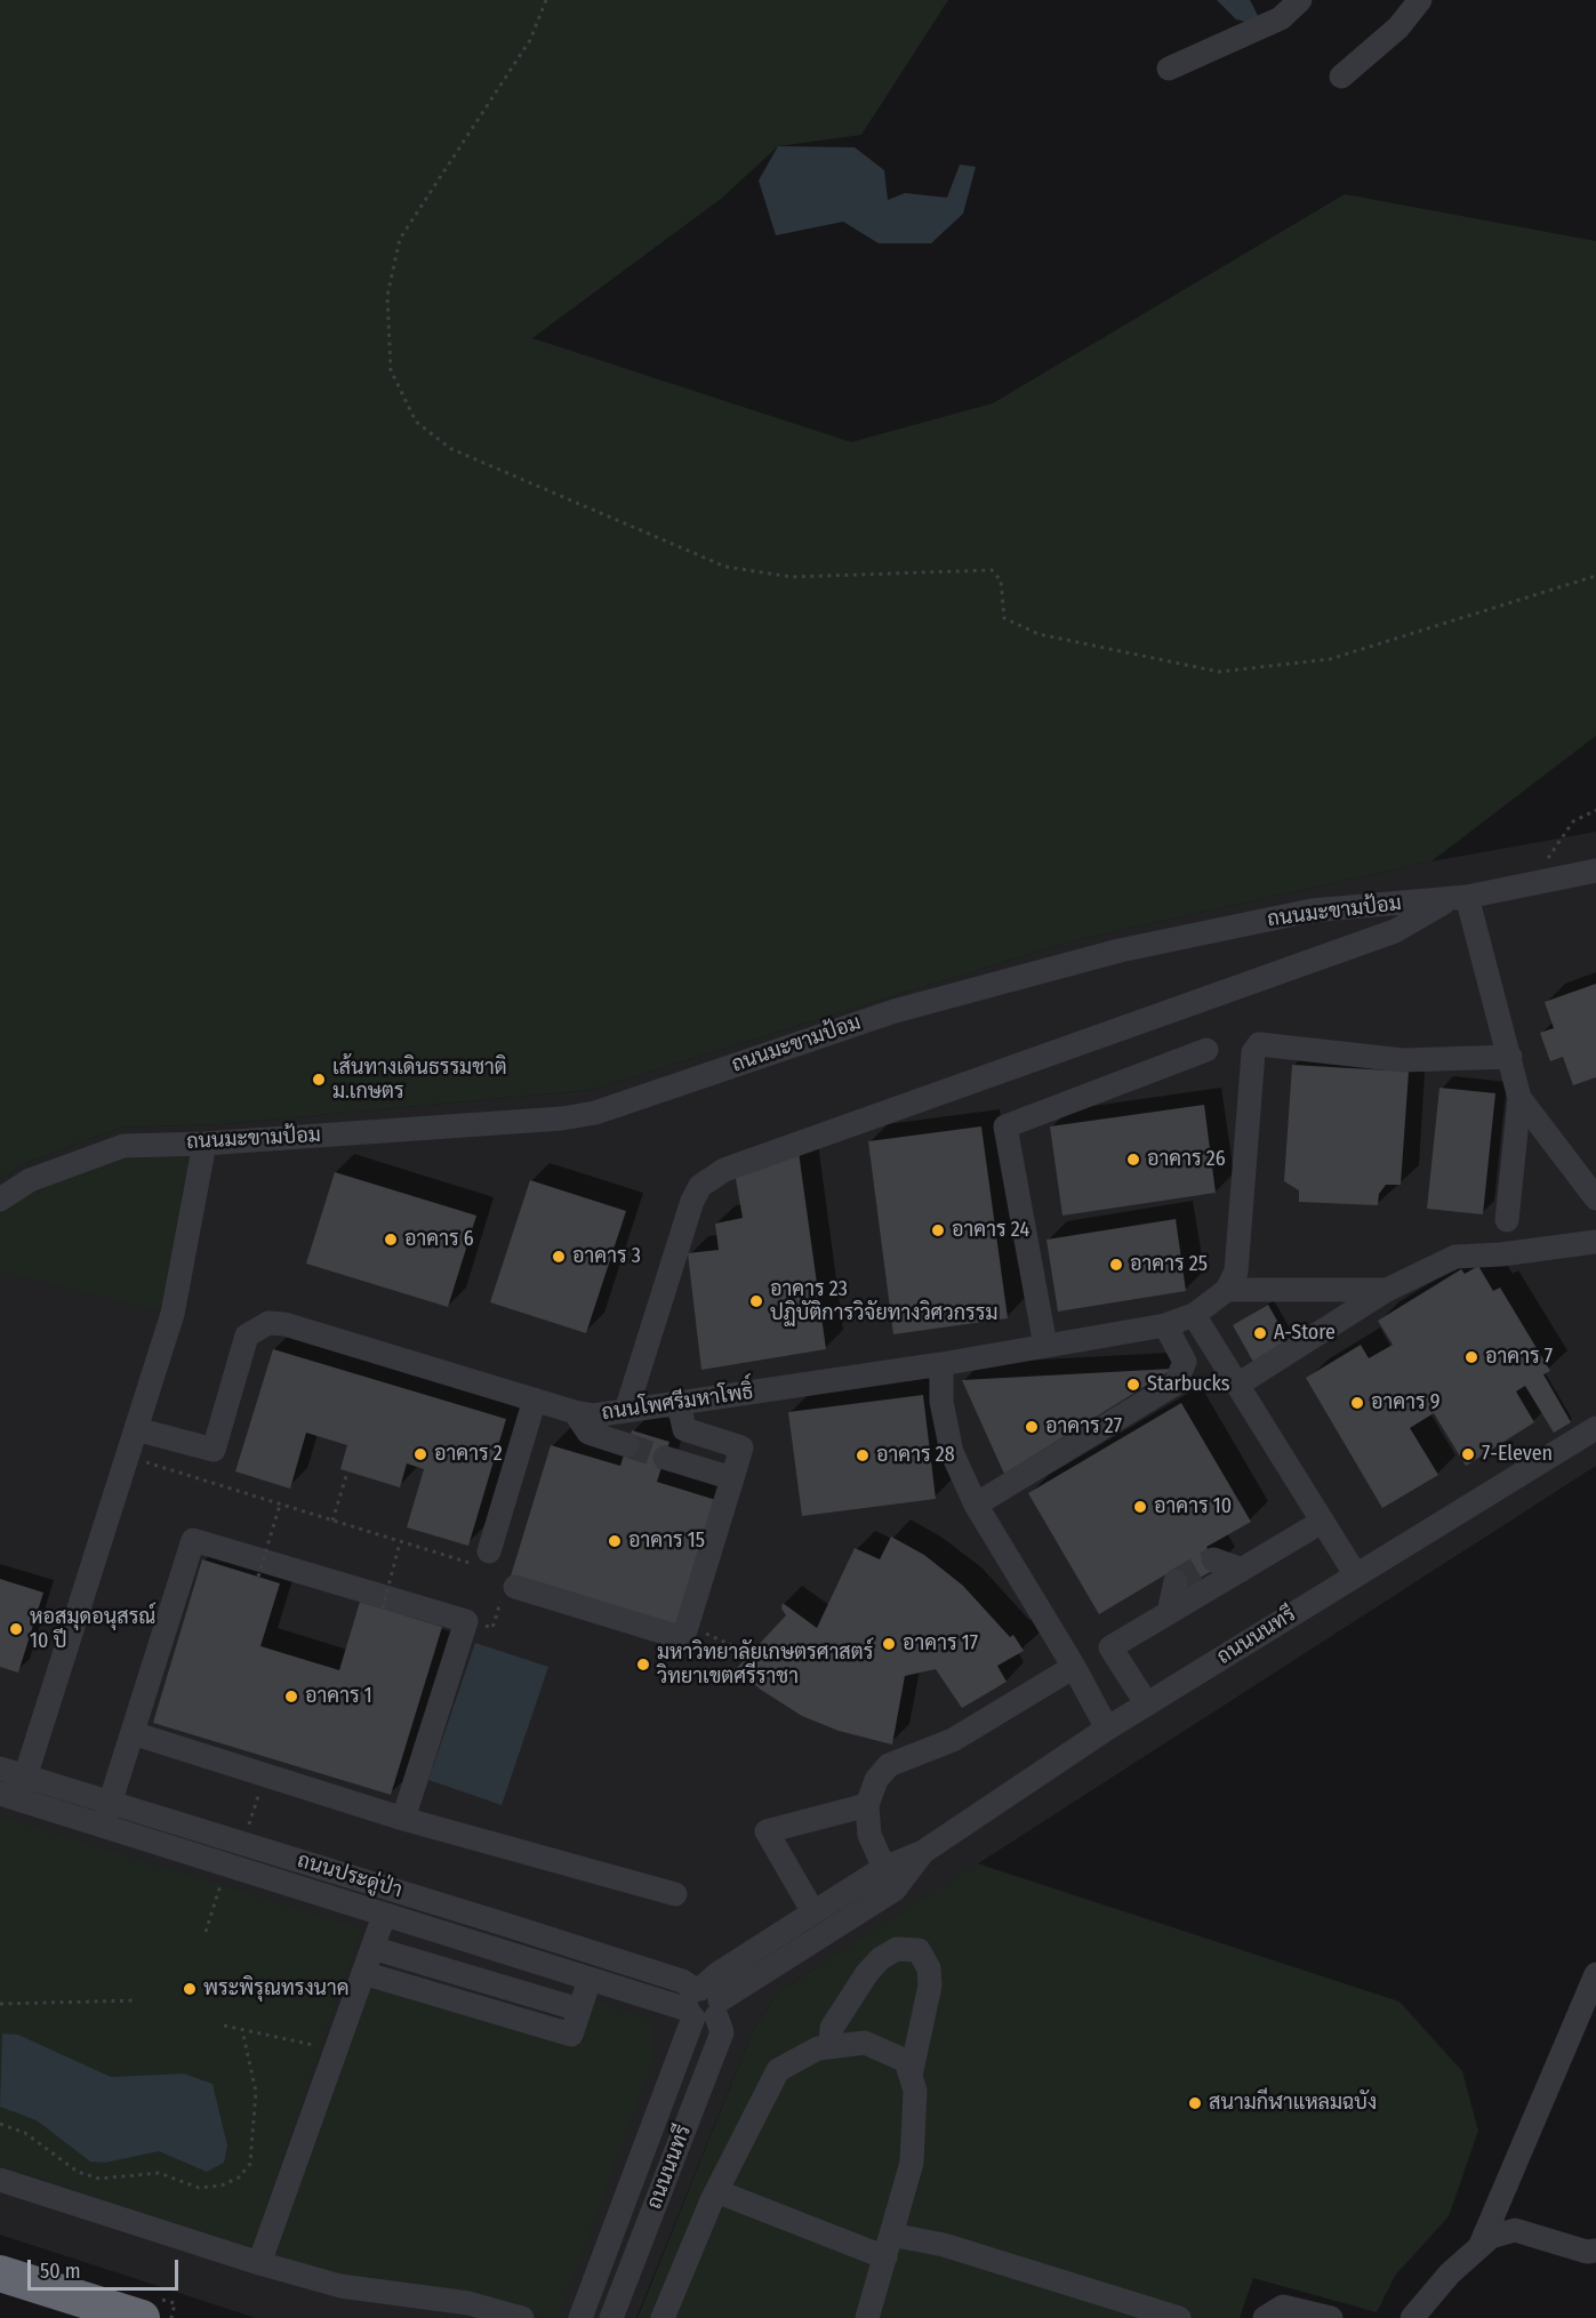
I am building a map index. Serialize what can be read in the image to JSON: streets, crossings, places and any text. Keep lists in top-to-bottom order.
{
  "streets": {
    "street": [
      "ถนนมะขามป้อม",
      "ถนนโพศรีมหาโพธิ์",
      "ถนนนนทรี",
      "ถนนประดู่ป่า"
    ]
  },
  "crossings": [
    ["ถนนนนทรี", "ถนนประดู่ป่า"]
  ],
  "places": [
    "เส้นทางเดินธรรมชาติ ม.เกษตร",
    "อาคาร 26",
    "อาคาร 24",
    "อาคาร 6",
    "อาคาร 3",
    "อาคาร 25",
    "อาคาร 23 ปฏิบัติการวิจัยทางวิศวกรรม",
    "A-Store",
    "อาคาร 7",
    "Starbucks",
    "อาคาร 9",
    "อาคาร 27",
    "อาคาร 2",
    "7-Eleven",
    "อาคาร 28",
    "อาคาร 10",
    "อาคาร 15",
    "หอสมุดอนุสรณ์ 10 ปี",
    "อาคาร 17",
    "มหาวิทยาลัยเกษตรศาสตร์ วิทยาเขตศรีราชา",
    "อาคาร 1",
    "พระพิรุณทรงนาค",
    "สนามกีฬาแหลมฉบัง"
  ],
  "scale_bar": "50 m"
}
